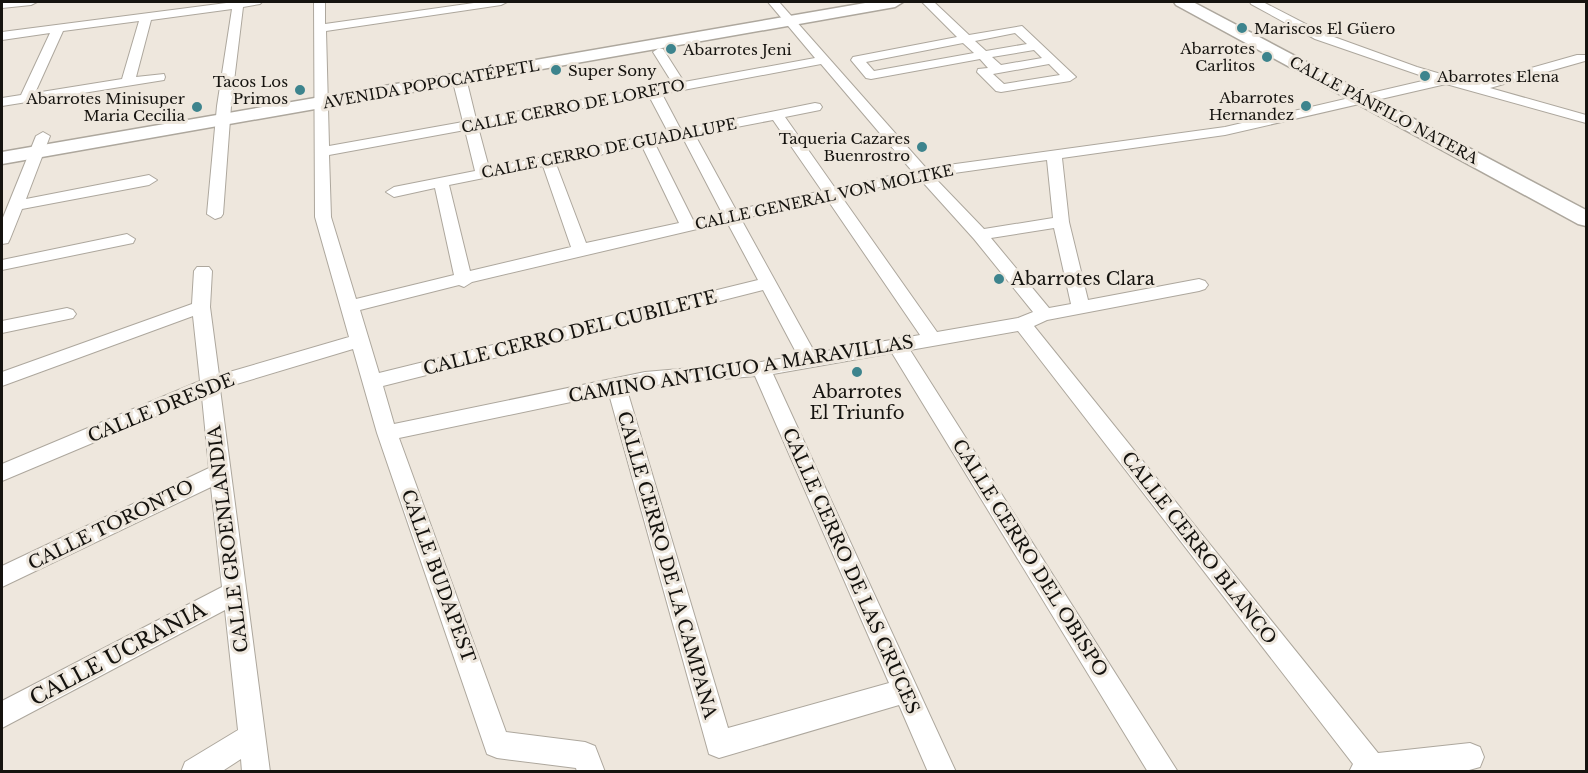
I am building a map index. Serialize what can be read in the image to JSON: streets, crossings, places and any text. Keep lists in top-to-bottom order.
{
  "streets": {
    "street": [
      "AVENIDA POPOCATÉPETL",
      "CALLE CERRO DE LORETO",
      "CALLE PÁNFILO NATERA",
      "CALLE CERRO DE GUADALUPE",
      "CALLE GENERAL VON MOLTKE",
      "CALLE CERRO DEL CUBILETE",
      "CAMINO ANTIGUO A MARAVILLAS",
      "CALLE DRESDE",
      "CALLE TORONTO",
      "CALLE GROENLANDIA",
      "CALLE CERRO BLANCO",
      "CALLE CERRO DEL OBISPO",
      "CALLE CERRO DE LA CAMPANA",
      "CALLE CERRO DE LAS CRUCES",
      "CALLE BUDAPEST",
      "CALLE UCRANIA"
    ]
  },
  "crossings": [
    ["AVENIDA POPOCATÉPETL", "CALLE BUDAPEST"],
    ["CALLE CERRO DE LORETO", "CALLE BUDAPEST"],
    ["CALLE PÁNFILO NATERA", "CALLE GENERAL VON MOLTKE"],
    ["CALLE GENERAL VON MOLTKE", "CALLE BUDAPEST"],
    ["CALLE CERRO DEL CUBILETE", "CALLE BUDAPEST"],
    ["CAMINO ANTIGUO A MARAVILLAS", "CALLE CERRO BLANCO"],
    ["CAMINO ANTIGUO A MARAVILLAS", "CALLE CERRO DEL OBISPO"],
    ["CAMINO ANTIGUO A MARAVILLAS", "CALLE CERRO DE LA CAMPANA"],
    ["CAMINO ANTIGUO A MARAVILLAS", "CALLE CERRO DE LAS CRUCES"],
    ["CAMINO ANTIGUO A MARAVILLAS", "CALLE BUDAPEST"],
    ["CALLE DRESDE", "CALLE GROENLANDIA"],
    ["CALLE DRESDE", "CALLE BUDAPEST"],
    ["CALLE TORONTO", "CALLE GROENLANDIA"],
    ["CALLE GROENLANDIA", "CALLE UCRANIA"],
    ["CALLE CERRO DE LA CAMPANA", "CALLE CERRO DE LAS CRUCES"]
  ],
  "places": [
    "Mariscos El Güero",
    "Abarrotes Jeni",
    "Abarrotes Carlitos",
    "Super Sony",
    "Abarrotes Elena",
    "Tacos Los Primos",
    "Abarrotes Hernandez",
    "Abarrotes Minisuper Maria Cecilia",
    "Taqueria Cazares Buenrostro",
    "Abarrotes Clara",
    "Abarrotes El Triunfo"
  ]
}
